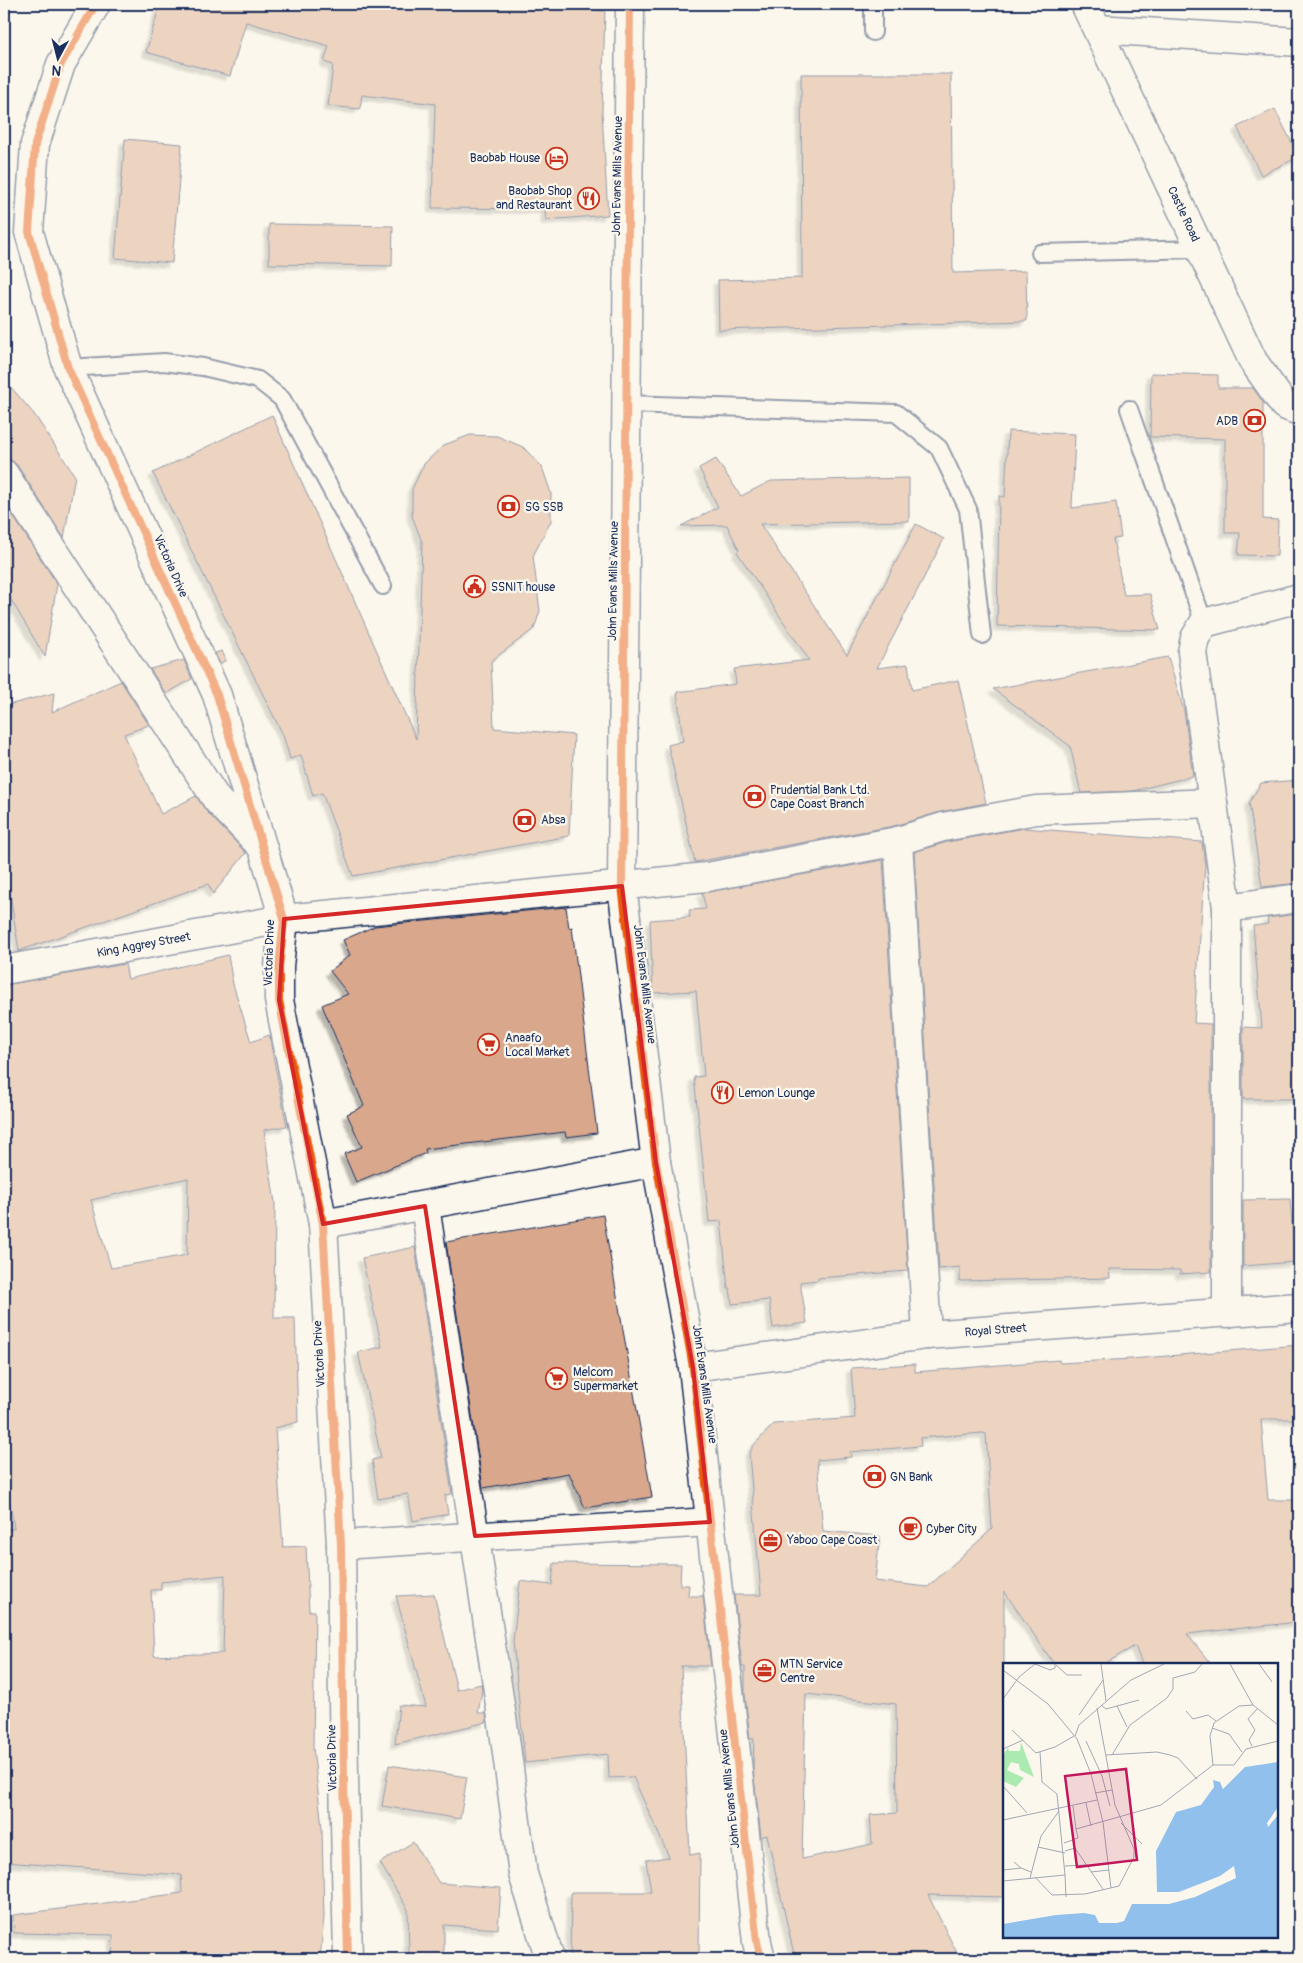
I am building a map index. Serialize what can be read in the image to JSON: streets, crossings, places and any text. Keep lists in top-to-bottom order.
{
  "streets": {
    "street": [
      "John Evans Mills Avenue",
      "Castle Road",
      "Victoria Drive",
      "King Aggrey Street",
      "Royal Street"
    ]
  },
  "crossings": [
    ["John Evans Mills Avenue", "King Aggrey Street"],
    ["John Evans Mills Avenue", "Royal Street"],
    ["Victoria Drive", "King Aggrey Street"]
  ],
  "places": {
    "hotel": ["Baobab House"],
    "restaurant": ["Baobab Shop and Restaurant", "Lemon Lounge"],
    "bank": [
      "ADB",
      "SG SSB",
      "Prudential Bank Ltd. Cape Coast Branch",
      "Absa",
      "GN Bank"
    ],
    "public building": ["SSNIT house"],
    "supermarket": ["Anaafo Local Market", "Melcom Supermarket"],
    "cafe": ["Cyber City"],
    "office": ["Yaboo Cape Coast", "MTN Service Centre"]
  },
  "north": "bottom"
}
